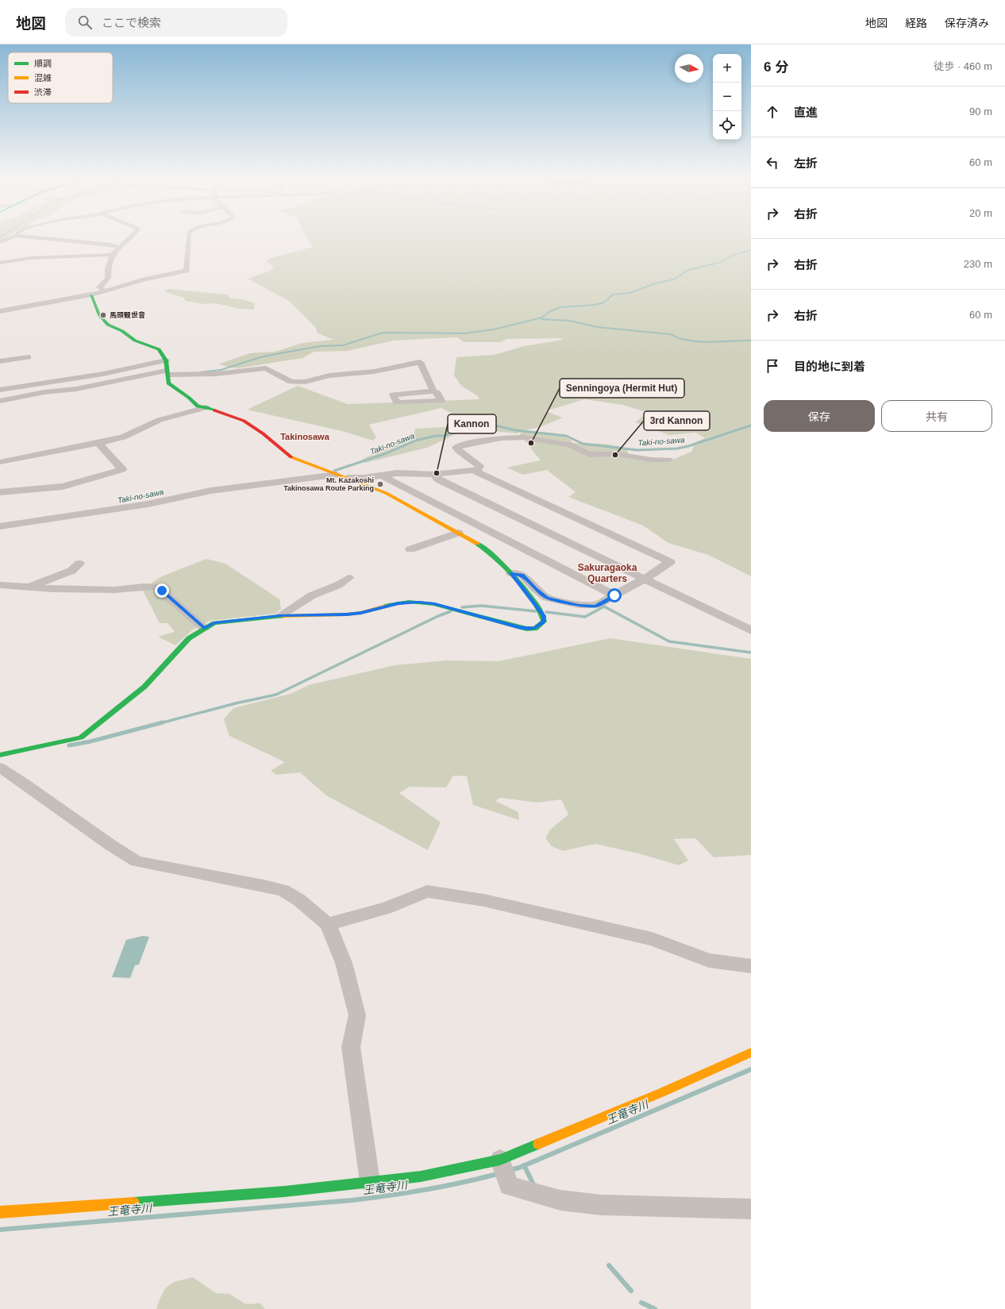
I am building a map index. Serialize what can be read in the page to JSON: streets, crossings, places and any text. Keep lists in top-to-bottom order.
{
  "districts": ["Takinosawa", "Sakuragaoka Quarters"],
  "water": ["Taki-no-sawa", "王竜寺川"],
  "places": [
    "馬頭観世音",
    "Senningoya (Hermit Hut)",
    "3rd Kannon",
    "Kannon",
    "Mt. Kazakoshi Takinosawa Route Parking"
  ],
  "legend": ["順調", "混雑", "渋滞"],
  "north": "right",
  "page": {
    "header": "地図",
    "search": "ここで検索",
    "nav": ["地図", "経路", "保存済み"],
    "heading": ["6 分", "徒歩 · 460 m"],
    "map_buttons": ["+", "−"],
    "list": [
      ["直進", "90 m"],
      ["左折", "60 m"],
      ["右折", "20 m"],
      ["右折", "230 m"],
      ["右折", "60 m"],
      "目的地に到着"
    ],
    "buttons": ["保存", "共有"]
  }
}
